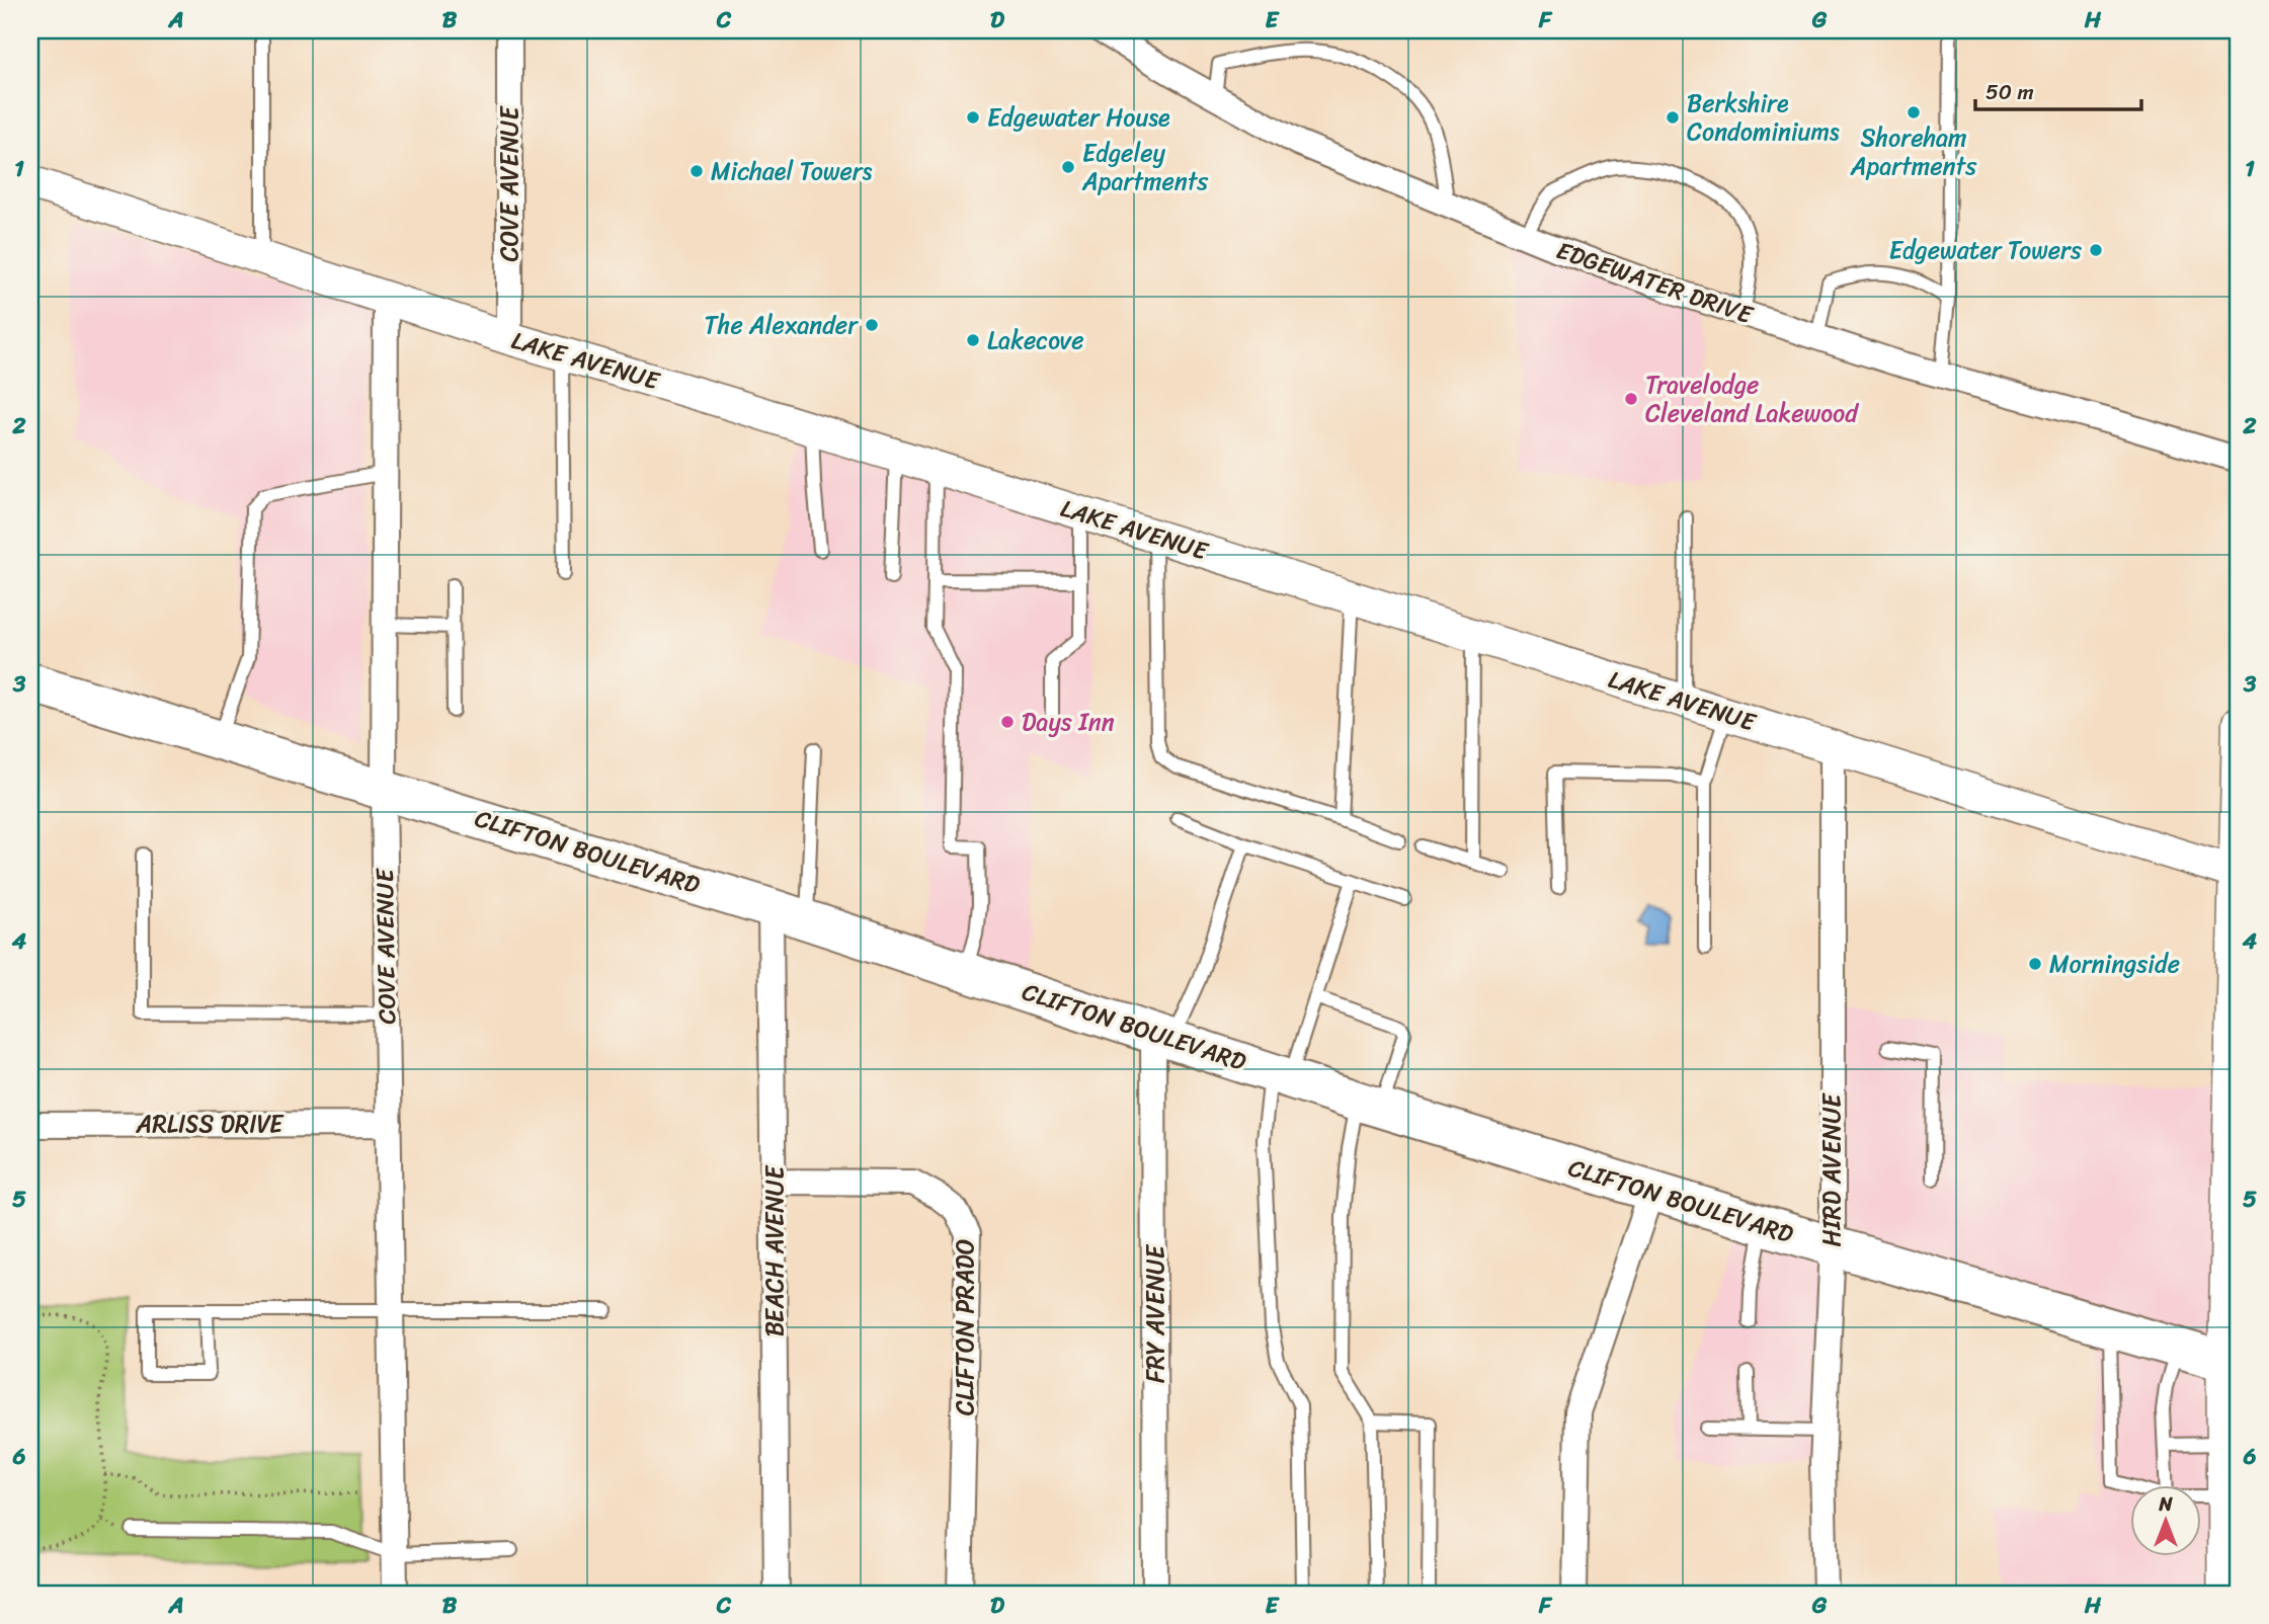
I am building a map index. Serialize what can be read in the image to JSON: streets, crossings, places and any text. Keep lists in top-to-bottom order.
{
  "streets": {
    "main road": ["CLIFTON BOULEVARD"],
    "street": [
      "COVE AVENUE",
      "EDGEWATER DRIVE",
      "LAKE AVENUE",
      "ARLISS DRIVE",
      "HIRD AVENUE",
      "BEACH AVENUE",
      "FRY AVENUE",
      "CLIFTON PRADO"
    ]
  },
  "crossings": [
    ["COVE AVENUE", "LAKE AVENUE"],
    ["COVE AVENUE", "CLIFTON BOULEVARD"],
    ["COVE AVENUE", "ARLISS DRIVE"],
    ["LAKE AVENUE", "HIRD AVENUE"],
    ["CLIFTON BOULEVARD", "HIRD AVENUE"],
    ["CLIFTON BOULEVARD", "BEACH AVENUE"],
    ["CLIFTON BOULEVARD", "FRY AVENUE"],
    ["BEACH AVENUE", "CLIFTON PRADO"]
  ],
  "places": [
    "Shoreham Apartments",
    "Edgewater House",
    "Berkshire Condominiums",
    "Edgeley Apartments",
    "Michael Towers",
    "Edgewater Towers",
    "The Alexander",
    "Lakecove",
    "Travelodge Cleveland Lakewood",
    "Days Inn",
    "Morningside"
  ],
  "scale_bar": "50 m",
  "north": "top",
  "grid": {
    "columns": [
      "A",
      "B",
      "C",
      "D",
      "E",
      "F",
      "G",
      "H"
    ],
    "rows": [
      "1",
      "2",
      "3",
      "4",
      "5",
      "6"
    ]
  }
}
